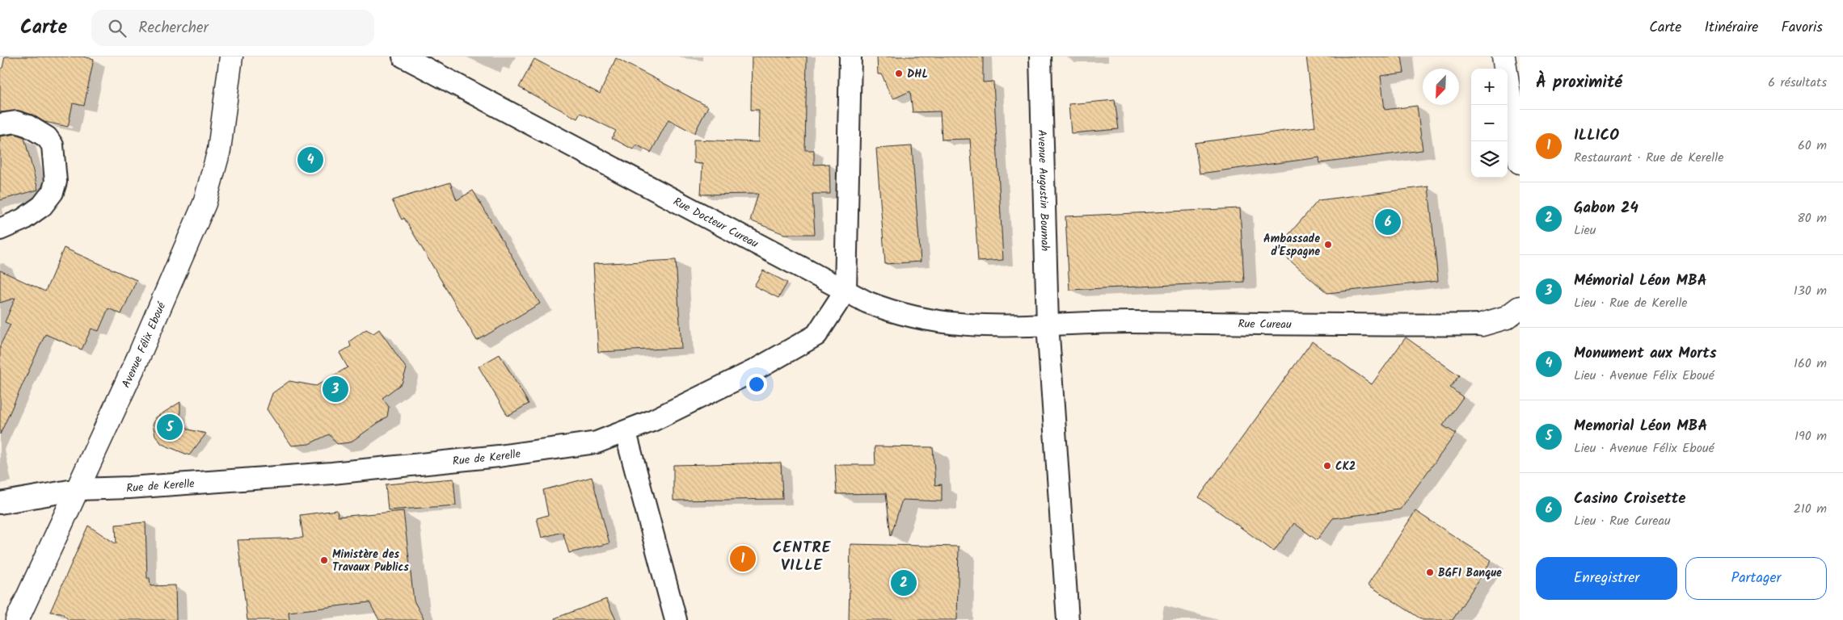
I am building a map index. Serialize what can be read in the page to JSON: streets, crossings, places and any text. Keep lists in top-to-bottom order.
{
  "streets": {
    "main road": ["Avenue Félix Eboué"],
    "street": [
      "Avenue Augustin Boumah",
      "Rue Docteur Cureau",
      "Rue Cureau",
      "Rue de Kerelle"
    ]
  },
  "crossings": [
    ["Avenue Augustin Boumah", "Rue Docteur Cureau"],
    ["Avenue Augustin Boumah", "Rue Cureau"],
    ["Rue Docteur Cureau", "Rue Cureau"],
    ["Rue Docteur Cureau", "Rue de Kerelle"],
    ["Avenue Félix Eboué", "Rue de Kerelle"]
  ],
  "districts": ["CENTRE VILLE"],
  "places": [
    "DHL",
    "Ambassade d'Espagne",
    "CK2",
    "Ministère des Travaux Publics",
    "BGFI Banque"
  ],
  "north": "bottom left",
  "page": {
    "header": "Carte",
    "search": "Rechercher",
    "nav": ["Carte", "Itinéraire", "Favoris"],
    "heading": ["À proximité", "6 résultats"],
    "map_buttons": ["+", "−"],
    "list": [
      {
        "mark": "1",
        "name": "ILLICO",
        "note": "Restaurant · Rue de Kerelle",
        "value": "60 m"
      },
      {
        "mark": "2",
        "name": "Gabon 24",
        "note": "Lieu",
        "value": "80 m"
      },
      {
        "mark": "3",
        "name": "Mémorial Léon MBA",
        "note": "Lieu · Rue de Kerelle",
        "value": "130 m"
      },
      {
        "mark": "4",
        "name": "Monument aux Morts",
        "note": "Lieu · Avenue Félix Eboué",
        "value": "160 m"
      },
      {
        "mark": "5",
        "name": "Memorial Léon MBA",
        "note": "Lieu · Avenue Félix Eboué",
        "value": "190 m"
      },
      {
        "mark": "6",
        "name": "Casino Croisette",
        "note": "Lieu · Rue Cureau",
        "value": "210 m"
      }
    ],
    "pins": [
      "4",
      "6",
      "3",
      "5",
      "1",
      "2"
    ],
    "buttons": ["Enregistrer", "Partager"]
  }
}
